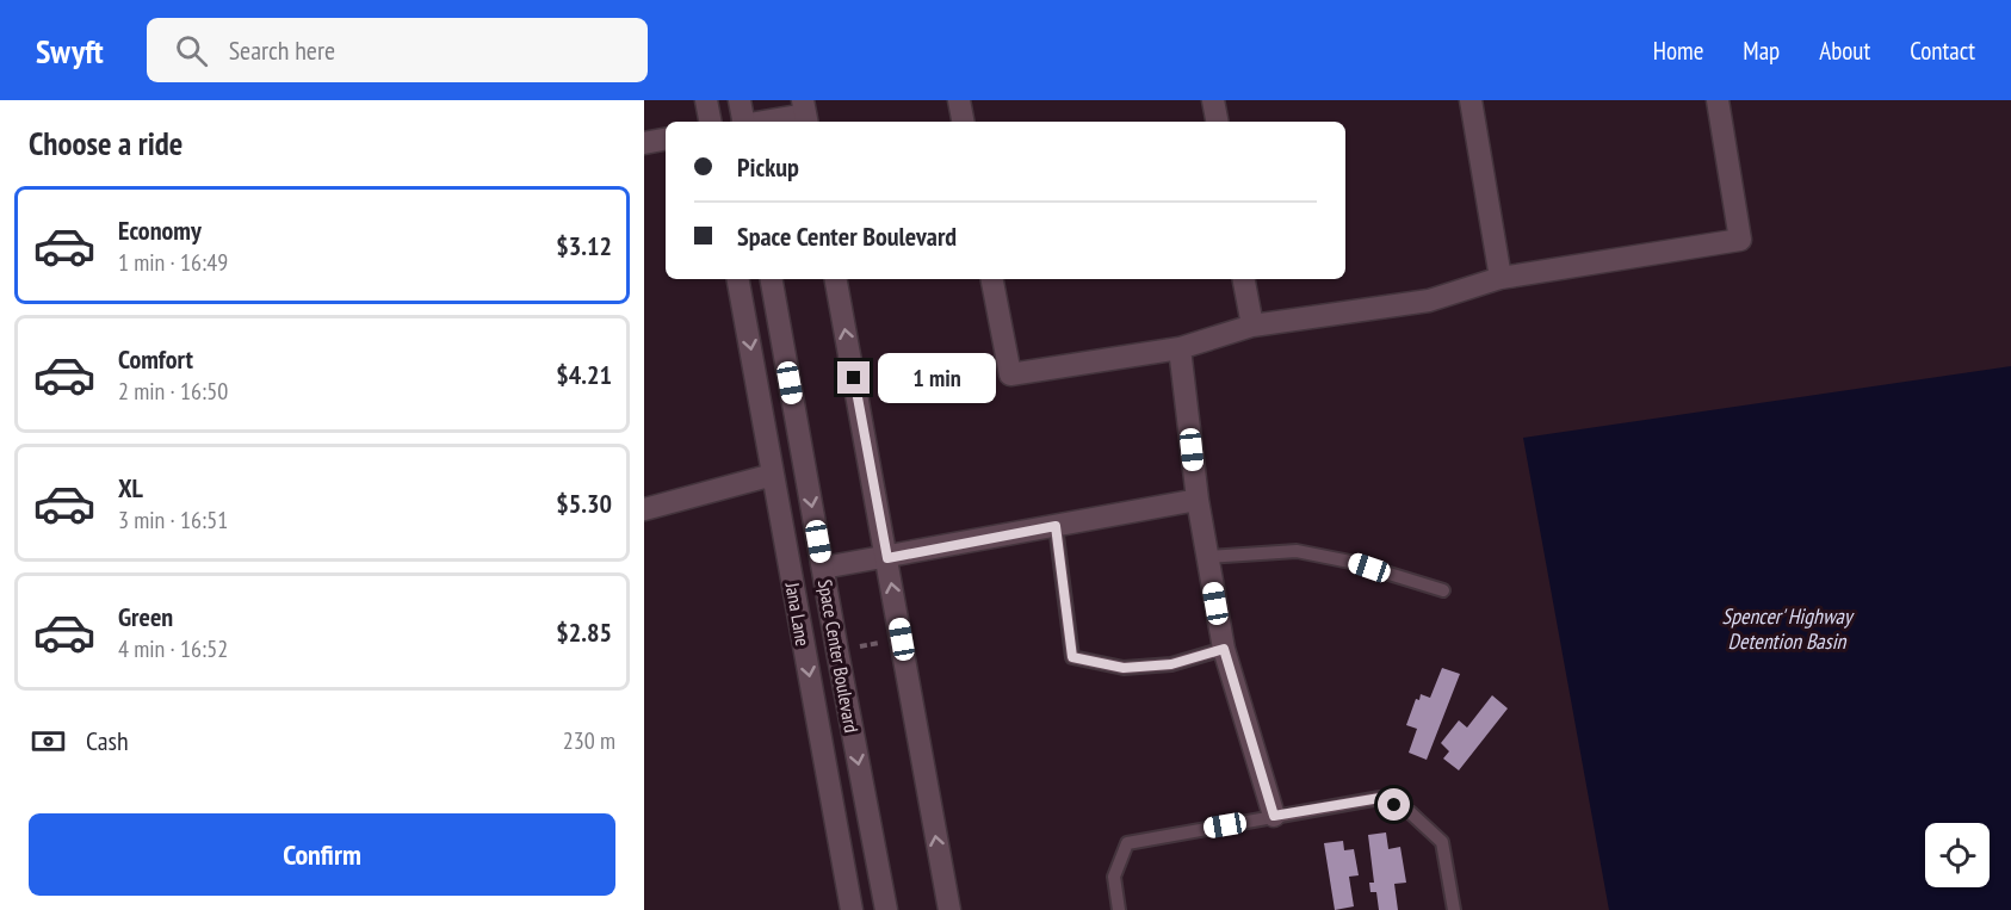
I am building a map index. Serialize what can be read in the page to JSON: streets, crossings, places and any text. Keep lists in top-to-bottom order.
{
  "streets": {
    "street": ["Jana Lane", "Space Center Boulevard"]
  },
  "water": ["Spencer' Highway Detention Basin"],
  "page": {
    "header": "Swyft",
    "search": "Search here",
    "nav": [
      "Home",
      "Map",
      "About",
      "Contact"
    ],
    "heading": "Choose a ride",
    "banner": ["Pickup", "Space Center Boulevard"],
    "list": [
      {
        "name": "Economy",
        "note": "1 min · 16:49",
        "value": "$3.12"
      },
      {
        "name": "Comfort",
        "note": "2 min · 16:50",
        "value": "$4.21"
      },
      {
        "name": "XL",
        "note": "3 min · 16:51",
        "value": "$5.30"
      },
      {
        "name": "Green",
        "note": "4 min · 16:52",
        "value": "$2.85"
      }
    ],
    "bubble": "1 min",
    "pay": ["Cash", "230 m"],
    "buttons": "Confirm"
  }
}
